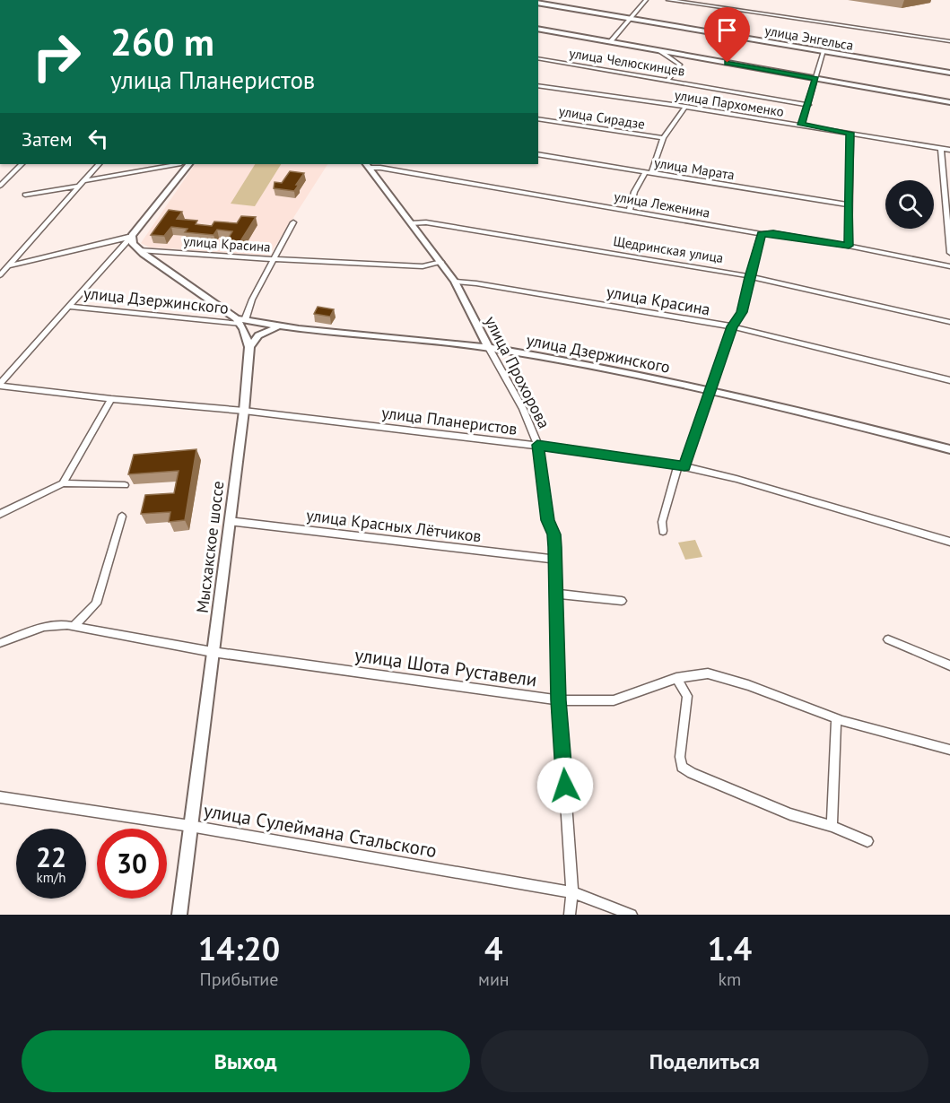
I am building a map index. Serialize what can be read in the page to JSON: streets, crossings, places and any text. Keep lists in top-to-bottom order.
{
  "streets": {
    "street": [
      "улица Энгельса",
      "улица Челюскинцев",
      "улица Пархоменко",
      "улица Сирадзе",
      "улица Марата",
      "улица Леженина",
      "улица Красина",
      "Щедринская улица",
      "улица Дзержинского",
      "улица Прохорова",
      "улица Планеристов",
      "улица Красных Лётчиков",
      "Мысхакское шоссе",
      "улица Шота Руставели",
      "улица Сулеймана Стальского"
    ]
  },
  "crossings": [
    ["улица Леженина", "улица Прохорова"],
    ["улица Красина", "улица Прохорова"],
    ["Щедринская улица", "улица Прохорова"],
    ["улица Дзержинского", "улица Прохорова"],
    ["улица Дзержинского", "Мысхакское шоссе"],
    ["улица Прохорова", "улица Планеристов"],
    ["улица Прохорова", "улица Красных Лётчиков"],
    ["улица Прохорова", "улица Шота Руставели"],
    ["улица Прохорова", "улица Сулеймана Стальского"],
    ["улица Планеристов", "Мысхакское шоссе"],
    ["улица Красных Лётчиков", "Мысхакское шоссе"],
    ["Мысхакское шоссе", "улица Шота Руставели"],
    ["Мысхакское шоссе", "улица Сулеймана Стальского"]
  ],
  "page": {
    "turn": ["260 m", "улица Планеристов"],
    "then": "Затем",
    "speed": "22 km/h",
    "limit": "30",
    "eta": [
      "14:20",
      "Прибытие",
      "4",
      "мин",
      "1.4",
      "km"
    ],
    "buttons": ["Выход", "Поделиться"]
  }
}
